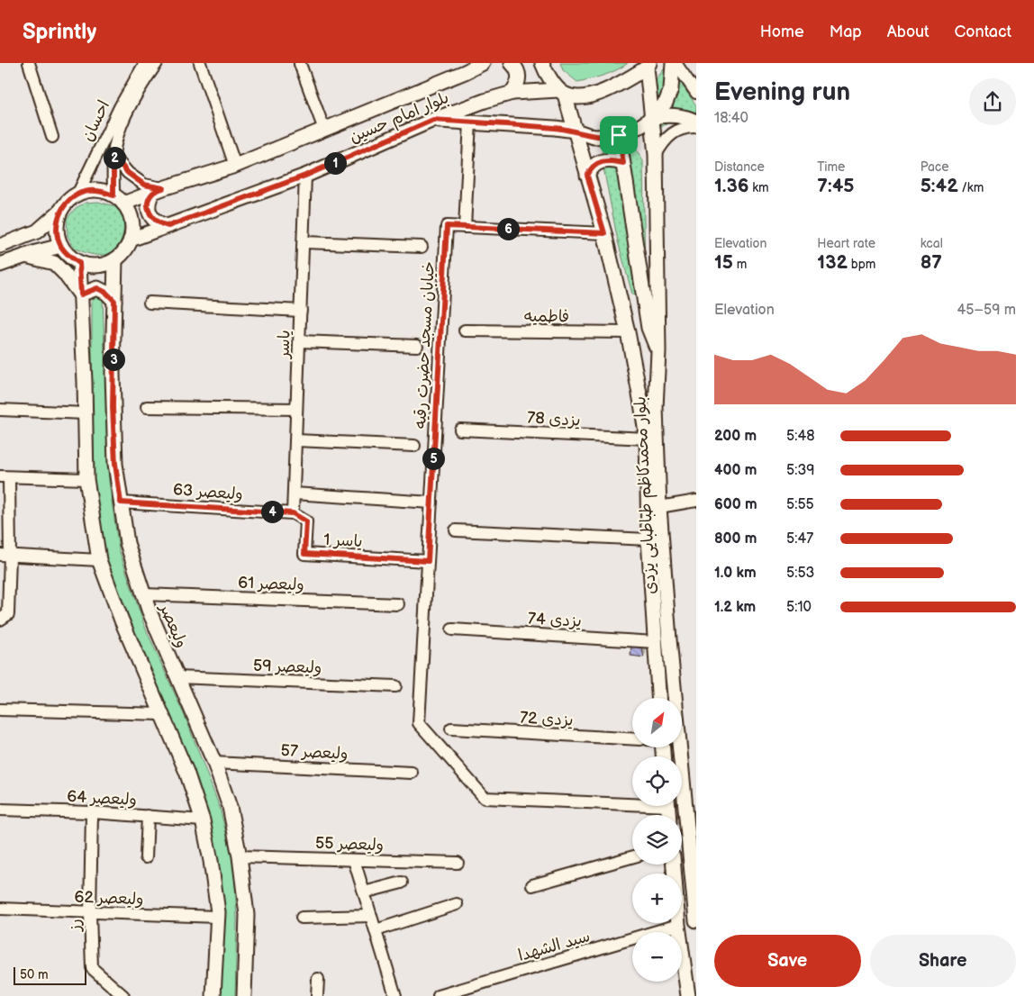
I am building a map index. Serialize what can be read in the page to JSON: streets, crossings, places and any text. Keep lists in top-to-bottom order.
{
  "streets": {
    "main road": ["بلوار امام حسین", "بلوار محمدکاظم طباطبایی یزدی", "ولیعصر"],
    "street": [
      "احسان",
      "فاطمیه",
      "یاسر",
      "خیابان مسجد حضرت رقیه",
      "یزدی 78",
      "ولیعصر 63",
      "یاسر 1",
      "ولیعصر 61",
      "یزدی 74",
      "ولیعصر 59",
      "یزدی 72",
      "ولیعصر 57",
      "ولیعصر 64",
      "ولیعصر 55",
      "ولیعصر 62",
      "رز",
      "سید الشهدا"
    ]
  },
  "crossings": [
    ["بلوار امام حسین", "احسان"],
    ["بلوار امام حسین", "یاسر"],
    ["بلوار امام حسین", "بلوار محمدکاظم طباطبایی یزدی"],
    ["بلوار امام حسین", "ولیعصر"],
    ["احسان", "ولیعصر"],
    ["فاطمیه", "بلوار محمدکاظم طباطبایی یزدی"],
    ["یاسر", "ولیعصر 63"],
    ["یاسر", "یاسر 1"],
    ["خیابان مسجد حضرت رقیه", "یاسر 1"],
    ["یزدی 78", "بلوار محمدکاظم طباطبایی یزدی"],
    ["ولیعصر 63", "یاسر 1"],
    ["ولیعصر 63", "ولیعصر"],
    ["بلوار محمدکاظم طباطبایی یزدی", "یزدی 74"],
    ["ولیعصر 61", "ولیعصر"],
    ["ولیعصر", "ولیعصر 59"],
    ["ولیعصر", "ولیعصر 57"],
    ["ولیعصر", "ولیعصر 55"],
    ["ولیعصر 64", "رز"],
    ["ولیعصر 62", "رز"]
  ],
  "scale_bar": "50 m",
  "north": "top right",
  "page": {
    "header": "Sprintly",
    "nav": [
      "Home",
      "Map",
      "About",
      "Contact"
    ],
    "heading": ["Evening run", "18:40"],
    "stats": [
      ["Distance", "1.36 km"],
      ["Time", "7:45"],
      ["Pace", "5:42 /km"],
      ["Elevation", "15 m"],
      ["Heart rate", "132 bpm"],
      ["kcal", "87"]
    ],
    "pins": [
      "2",
      "1",
      "6",
      "3",
      "5",
      "4"
    ],
    "chart": ["Elevation", "45–59 m"],
    "list": [
      {
        "name": "200 m",
        "note": "5:48"
      },
      {
        "name": "400 m",
        "note": "5:39"
      },
      {
        "name": "600 m",
        "note": "5:55"
      },
      {
        "name": "800 m",
        "note": "5:47"
      },
      {
        "name": "1.0 km",
        "note": "5:53"
      },
      {
        "name": "1.2 km",
        "note": "5:10"
      }
    ],
    "map_buttons": ["+", "−"],
    "buttons": ["Save", "Share"],
    "scale": "50 m"
  }
}
